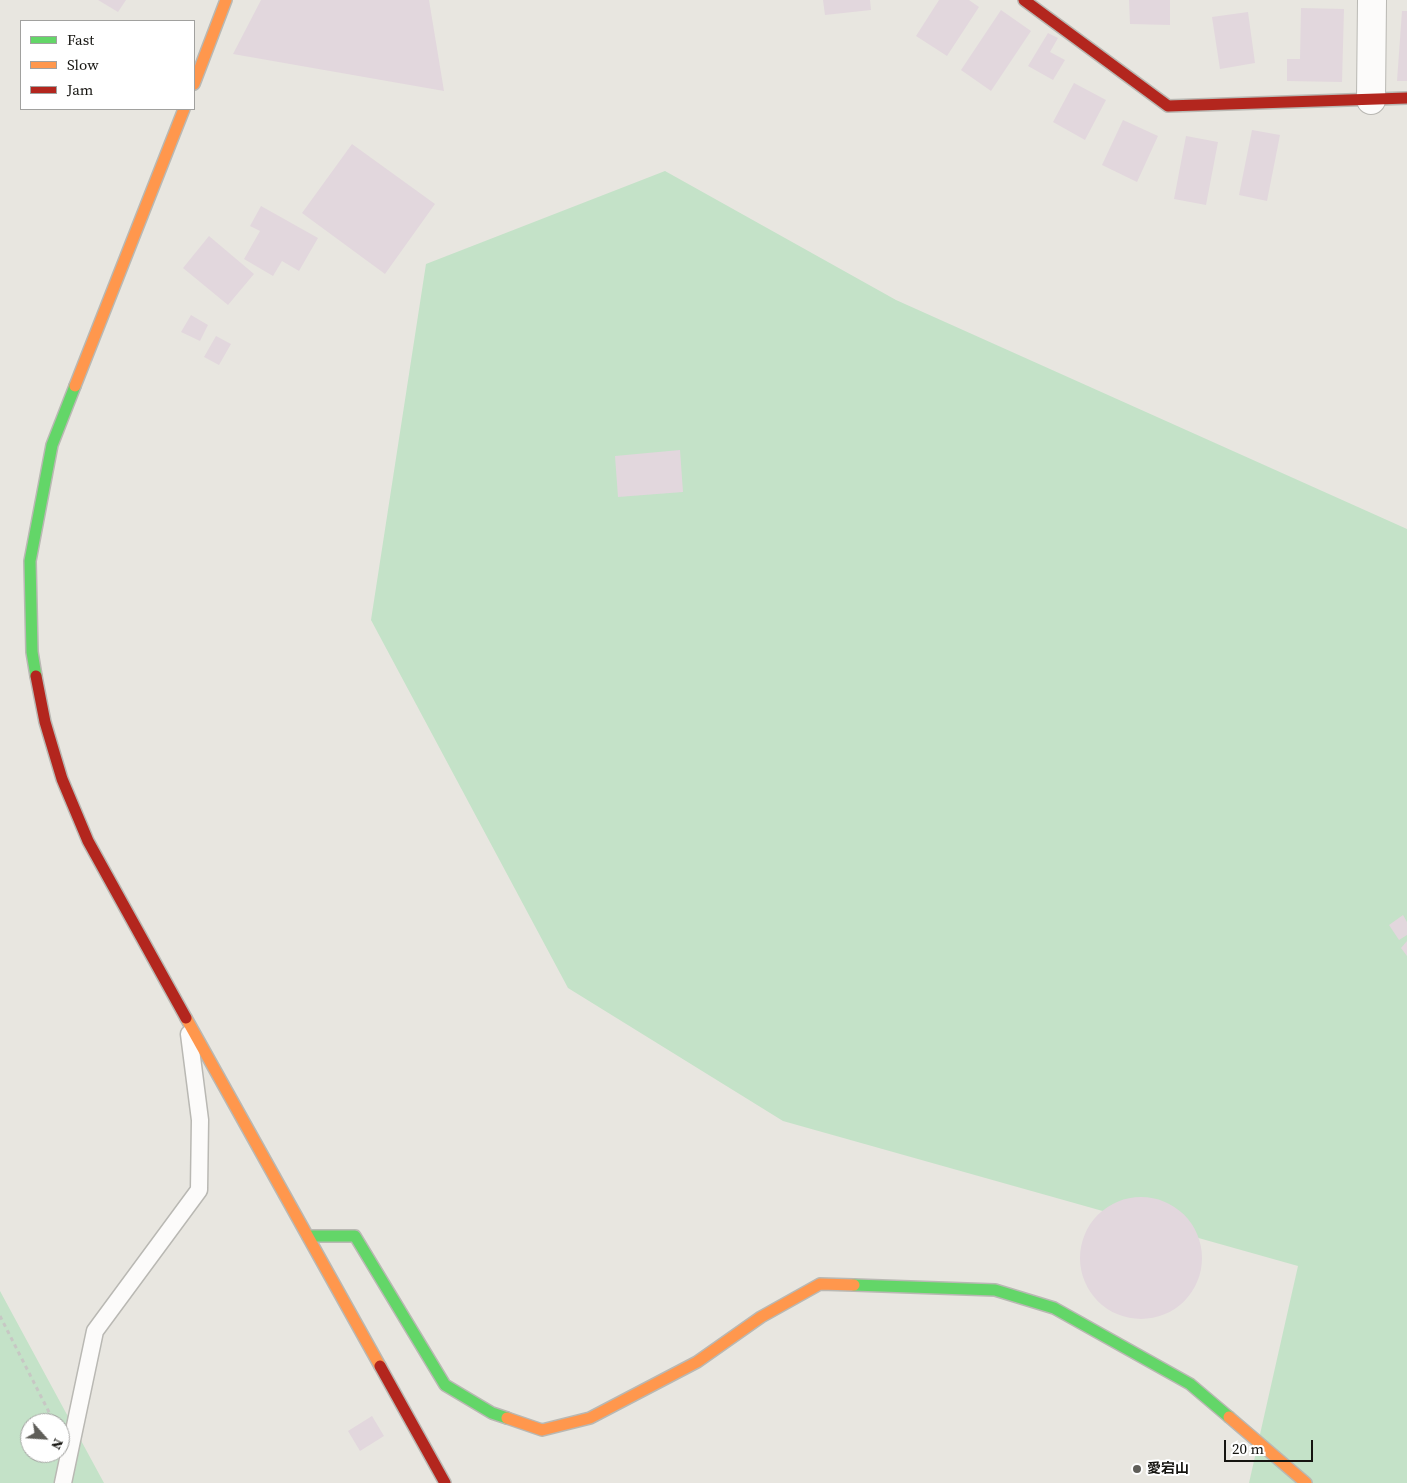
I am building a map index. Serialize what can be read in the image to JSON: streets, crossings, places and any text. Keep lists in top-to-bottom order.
{
  "places": ["愛宕山"],
  "legend": ["Fast", "Slow", "Jam"],
  "scale_bar": "20 m",
  "north": "bottom right"
}
